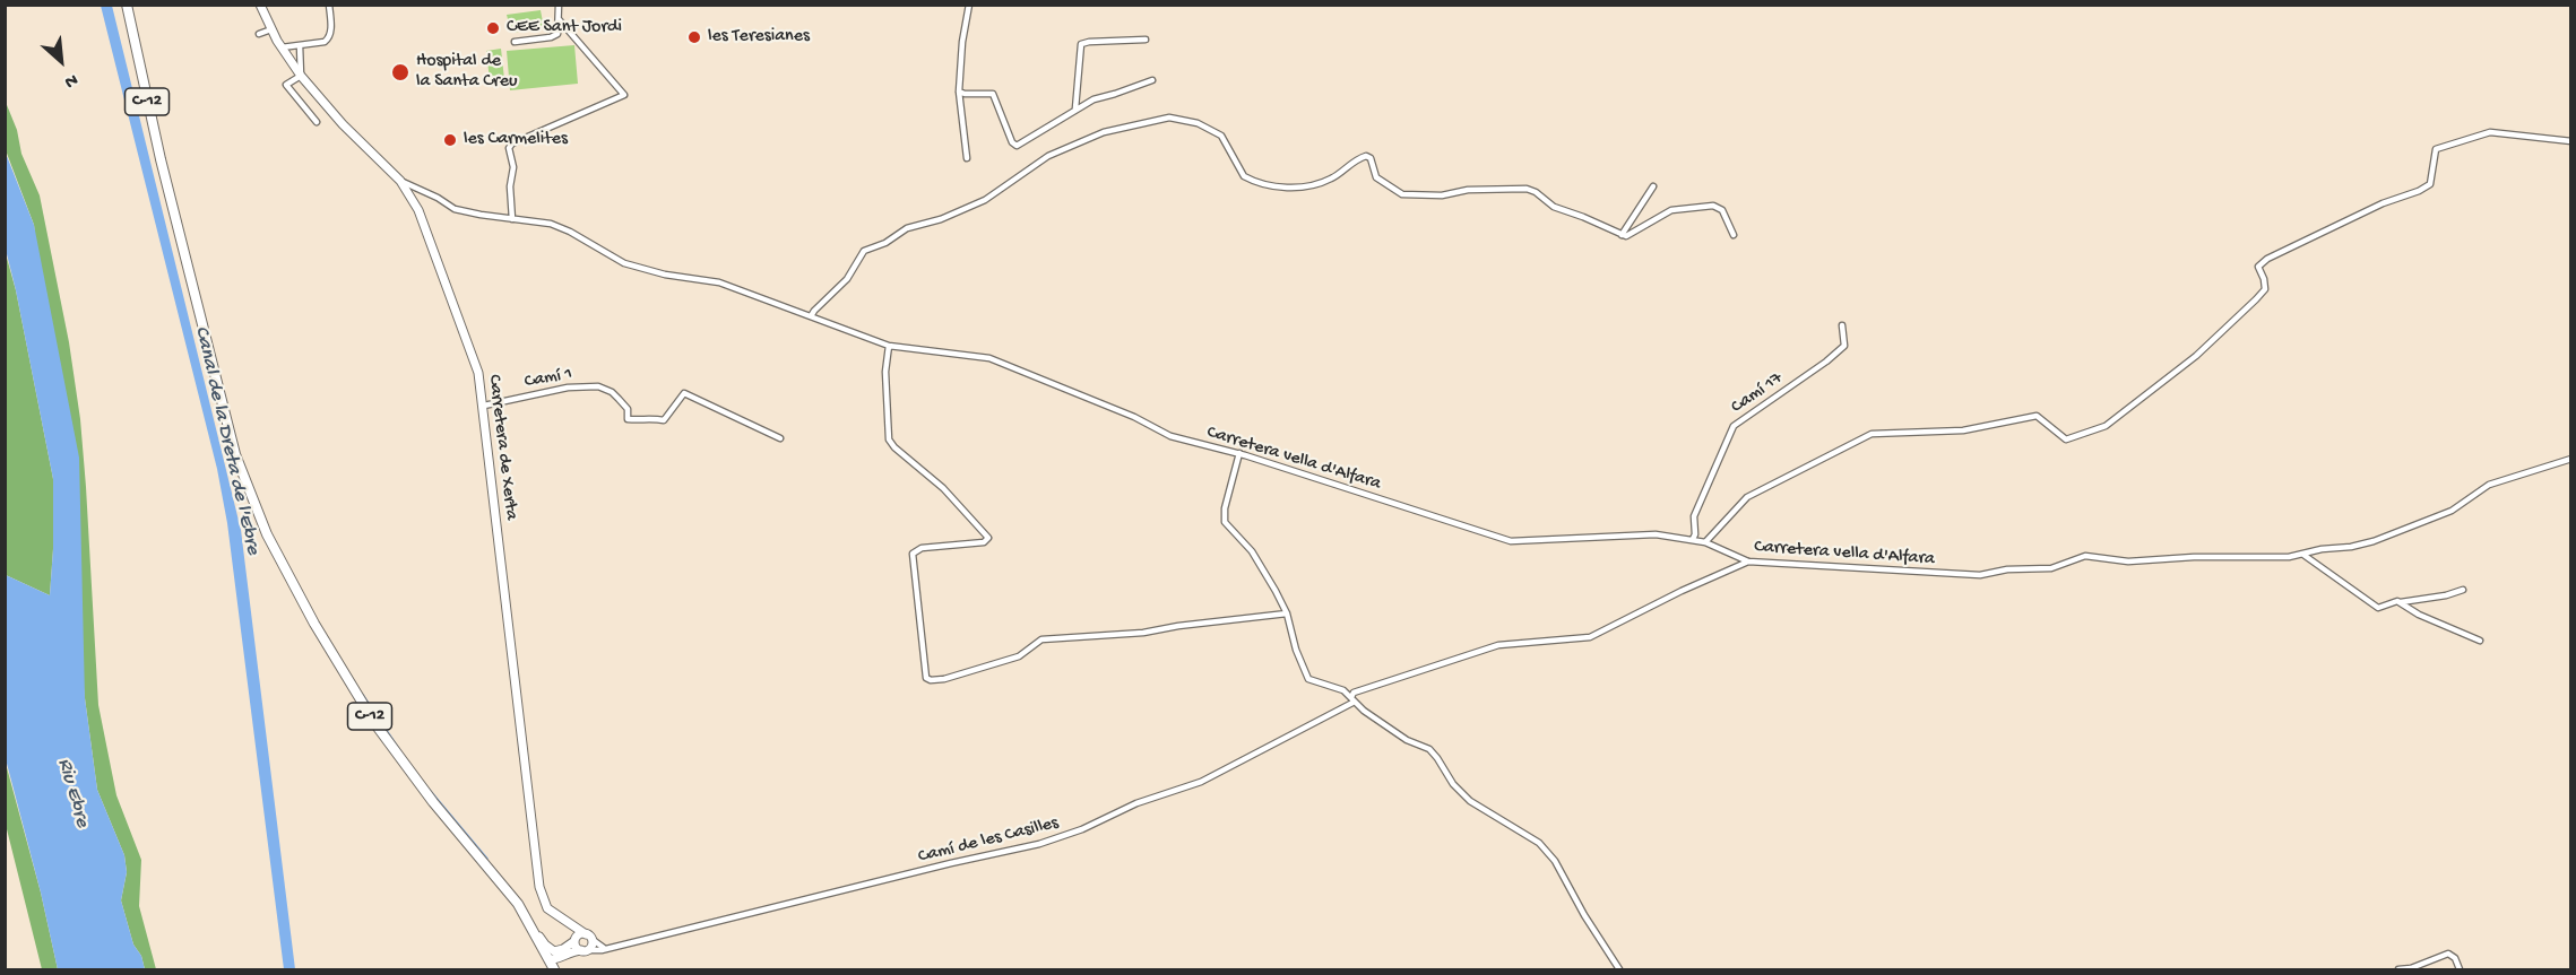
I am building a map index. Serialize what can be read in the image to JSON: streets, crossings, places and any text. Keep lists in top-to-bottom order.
{
  "streets": {
    "main road": ["C-12", "Carretera de Xerta"],
    "street": [
      "Camí 1",
      "Camí 17",
      "Carretera vella d'Alfara",
      "Camí de les Casilles"
    ]
  },
  "crossings": [
    ["Camí 1", "Carretera de Xerta"],
    ["Camí 17", "Carretera vella d'Alfara"],
    ["Carretera de Xerta", "Carretera vella d'Alfara"],
    ["Carretera vella d'Alfara", "Camí de les Casilles"]
  ],
  "water": ["Canal de la Dreta de l'Ebre", "Riu Ebre"],
  "places": [
    "CEE Sant Jordi",
    "les Teresianes",
    "Hospital de la Santa Creu",
    "les Carmelites"
  ],
  "north": "bottom right"
}
